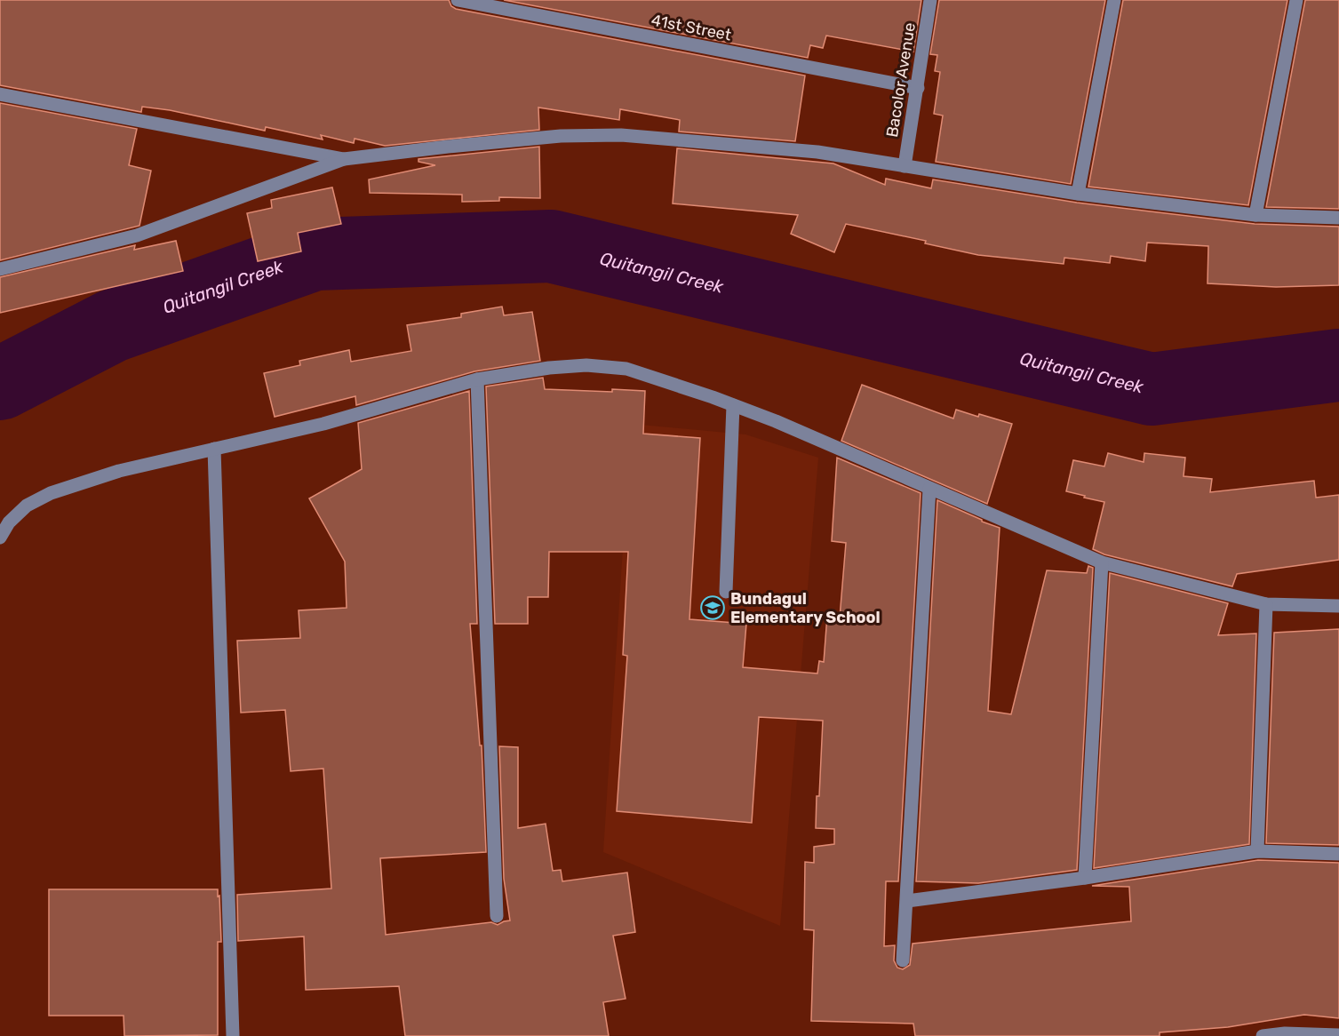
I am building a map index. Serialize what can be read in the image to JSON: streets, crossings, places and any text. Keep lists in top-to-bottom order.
{
  "streets": {
    "street": ["41st Street", "Bacolor Avenue"]
  },
  "crossings": [
    ["41st Street", "Bacolor Avenue"]
  ],
  "water": ["Quitangil Creek"],
  "places": {
    "school or university": ["Bundagul Elementary School"]
  }
}
